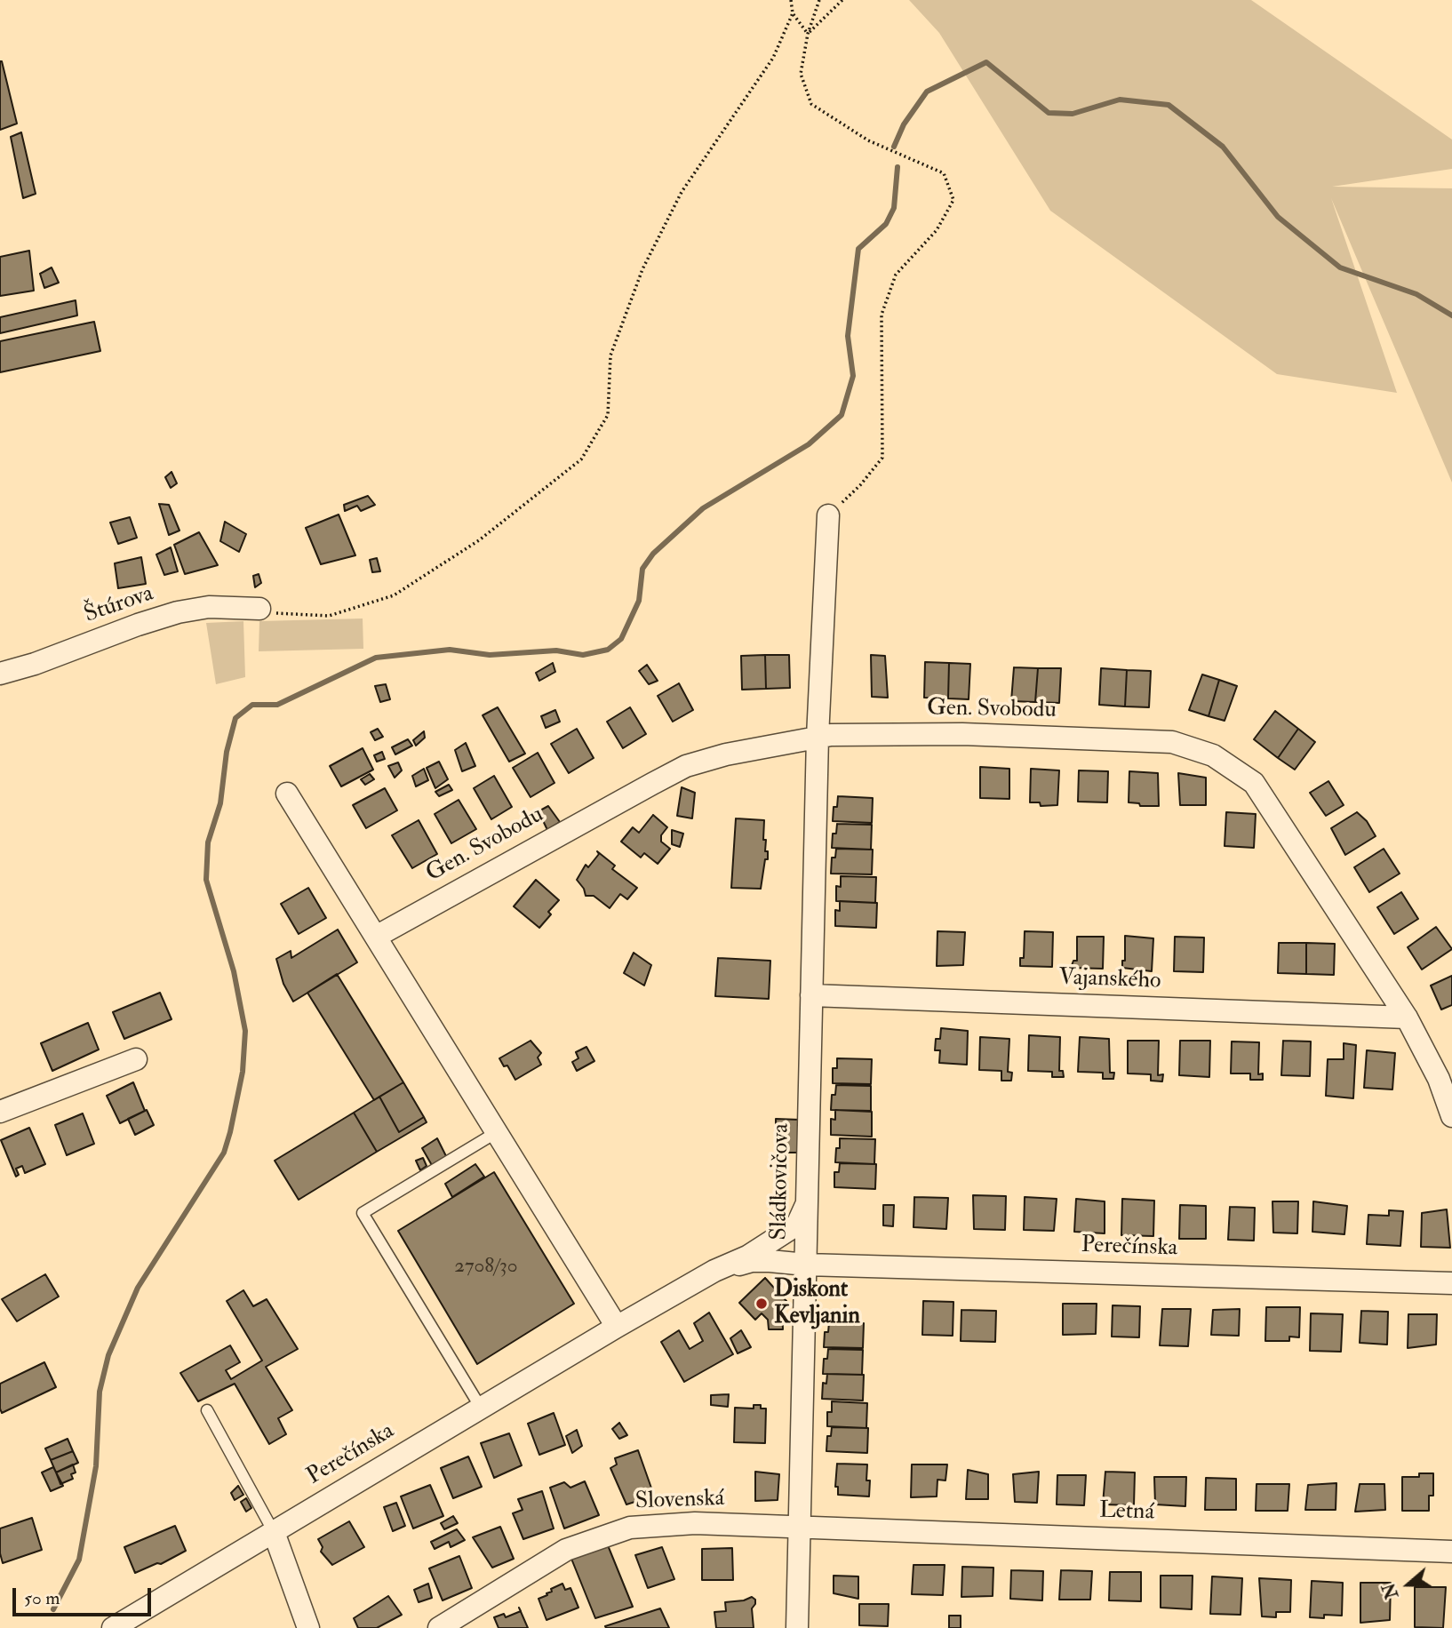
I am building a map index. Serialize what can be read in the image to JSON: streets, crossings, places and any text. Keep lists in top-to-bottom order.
{
  "streets": {
    "street": [
      "Štúrova",
      "Gen. Svobodu",
      "Vajanského",
      "Sládkovičova",
      "Perečínska",
      "Slovenská",
      "Letná"
    ]
  },
  "crossings": [
    ["Gen. Svobodu", "Vajanského"],
    ["Gen. Svobodu", "Sládkovičova"],
    ["Vajanského", "Sládkovičova"],
    ["Sládkovičova", "Perečínska"],
    ["Sládkovičova", "Slovenská"],
    ["Sládkovičova", "Letná"],
    ["Slovenská", "Letná"]
  ],
  "places": ["Diskont Kevljanin"],
  "house_numbers": ["2708/30"],
  "scale_bar": "50 m",
  "north": "left"
}
